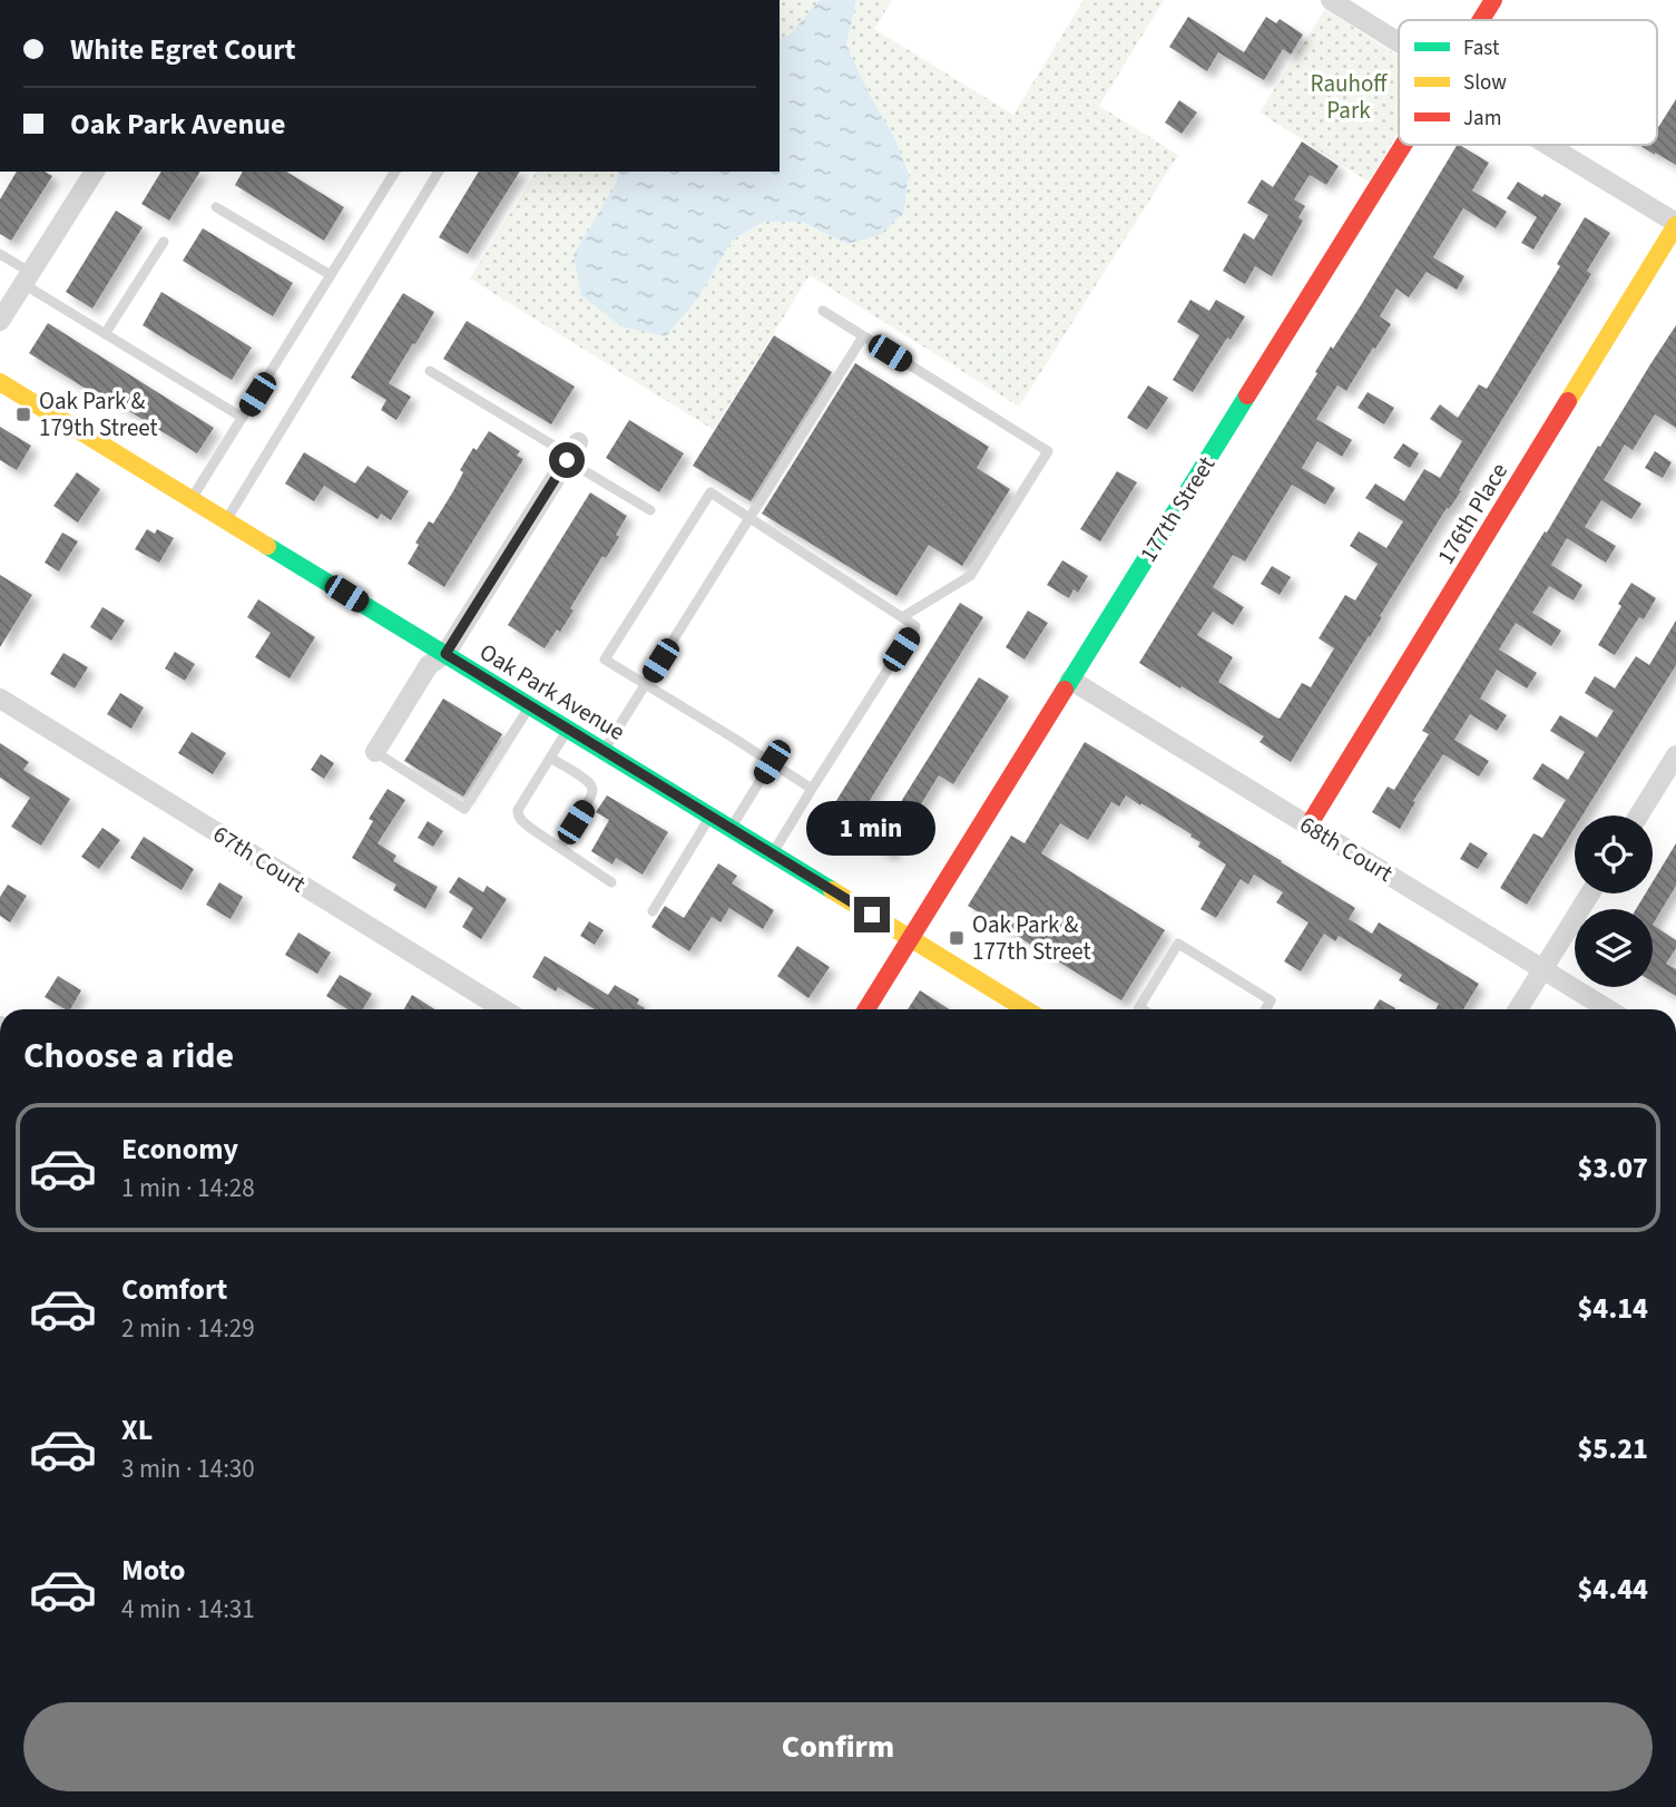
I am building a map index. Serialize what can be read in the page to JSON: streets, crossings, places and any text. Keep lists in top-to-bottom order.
{
  "streets": {
    "street": [
      "177th Street",
      "176th Place",
      "Oak Park Avenue",
      "68th Court",
      "67th Court"
    ]
  },
  "crossings": [
    ["177th Street", "Oak Park Avenue"],
    ["177th Street", "68th Court"],
    ["176th Place", "68th Court"]
  ],
  "parks": ["Rauhoff Park"],
  "places": {
    "transit": ["Oak Park & 179th Street", "Oak Park & 177th Street"]
  },
  "legend": ["Fast", "Slow", "Jam"],
  "page": {
    "banner": ["White Egret Court", "Oak Park Avenue"],
    "bubble": "1 min",
    "heading": "Choose a ride",
    "list": [
      {
        "name": "Economy",
        "note": "1 min · 14:28",
        "value": "$3.07"
      },
      {
        "name": "Comfort",
        "note": "2 min · 14:29",
        "value": "$4.14"
      },
      {
        "name": "XL",
        "note": "3 min · 14:30",
        "value": "$5.21"
      },
      {
        "name": "Moto",
        "note": "4 min · 14:31",
        "value": "$4.44"
      }
    ],
    "buttons": "Confirm"
  }
}
